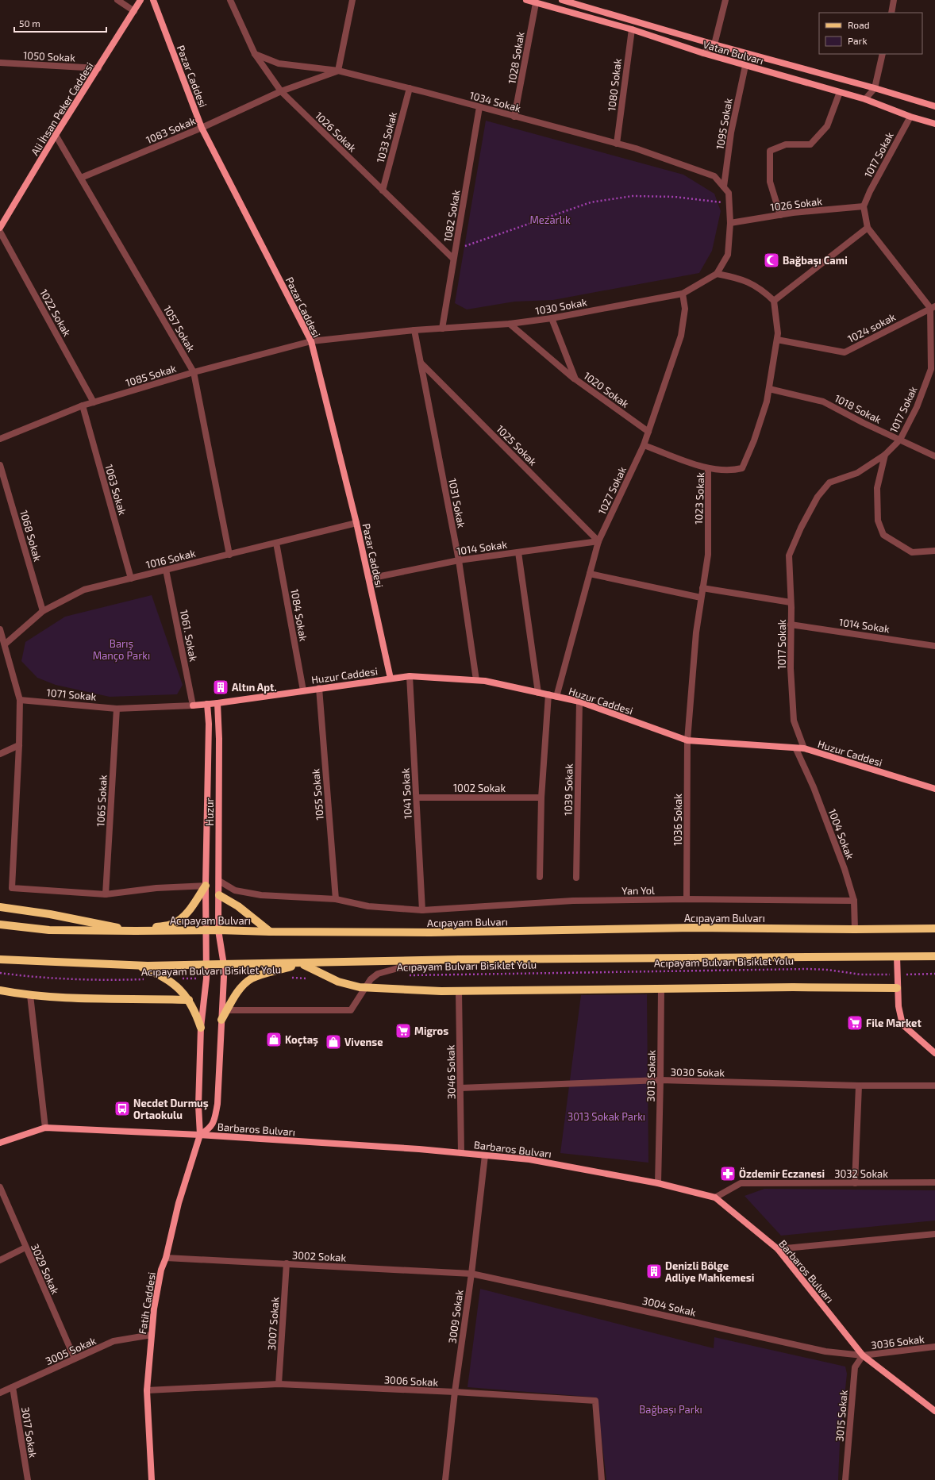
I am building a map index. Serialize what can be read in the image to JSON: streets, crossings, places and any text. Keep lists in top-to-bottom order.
{
  "streets": {
    "main road": ["Acıpayam Bulvarı"],
    "street": [
      "Vatan Bulvarı",
      "1050 Sokak",
      "1028 Sokak",
      "Pazar Caddesi",
      "1080 Sokak",
      "1034 Sokak",
      "Ali İhsan Peker Caddesi",
      "1095 Sokak",
      "1083 Sokak",
      "1026 Sokak",
      "1033 Sokak",
      "1017 Sokak",
      "1082 Sokak",
      "1030 Sokak",
      "1022 Sokak",
      "1024 sokak",
      "1057 Sokak",
      "1085 Sokak",
      "1020 Sokak",
      "1018 Sokak",
      "1025 Sokak",
      "1063 Sokak",
      "1027 Sokak",
      "1023 Sokak",
      "1031 Sokak",
      "1068 Sokak",
      "1014 Sokak",
      "1016 Sokak",
      "1084 Sokak",
      "1061. Sokak",
      "Huzur Caddesi",
      "1071 Sokak",
      "1002 Sokak",
      "1039 Sokak",
      "1041 Sokak",
      "1055 Sokak",
      "1065 Sokak",
      "Huzur",
      "1036 Sokak",
      "1004 Sokak",
      "Yan Yol",
      "3046 Sokak",
      "3030 Sokak",
      "3013 Sokak",
      "Barbaros Bulvarı",
      "3032 Sokak",
      "3002 Sokak",
      "3029 Sokak",
      "Fatih Caddesi",
      "3004 Sokak",
      "3009 Sokak",
      "3007 Sokak",
      "3036 Sokak",
      "3005 Sokak",
      "3006 Sokak",
      "3015 Sokak",
      "3017 Sokak"
    ],
    "path": ["Acıpayam Bulvarı Bisiklet Yolu"]
  },
  "crossings": [
    ["Vatan Bulvarı", "1028 Sokak"],
    ["Vatan Bulvarı", "1080 Sokak"],
    ["Vatan Bulvarı", "1095 Sokak"],
    ["Vatan Bulvarı", "1017 Sokak"],
    ["1050 Sokak", "Ali İhsan Peker Caddesi"],
    ["1028 Sokak", "1034 Sokak"],
    ["Pazar Caddesi", "1083 Sokak"],
    ["Pazar Caddesi", "1030 Sokak"],
    ["Pazar Caddesi", "1085 Sokak"],
    ["Pazar Caddesi", "1014 Sokak"],
    ["Pazar Caddesi", "1016 Sokak"],
    ["Pazar Caddesi", "Huzur Caddesi"],
    ["1080 Sokak", "1034 Sokak"],
    ["1034 Sokak", "1095 Sokak"],
    ["1034 Sokak", "1083 Sokak"],
    ["1034 Sokak", "1026 Sokak"],
    ["1034 Sokak", "1033 Sokak"],
    ["1034 Sokak", "1082 Sokak"],
    ["Ali İhsan Peker Caddesi", "1057 Sokak"],
    ["1083 Sokak", "1026 Sokak"],
    ["1083 Sokak", "1057 Sokak"],
    ["1026 Sokak", "1033 Sokak"],
    ["1026 Sokak", "1017 Sokak"],
    ["1026 Sokak", "1082 Sokak"],
    ["1017 Sokak", "1024 sokak"],
    ["1017 Sokak", "1018 Sokak"],
    ["1017 Sokak", "1014 Sokak"],
    ["1017 Sokak", "Huzur Caddesi"],
    ["1082 Sokak", "1030 Sokak"],
    ["1030 Sokak", "1085 Sokak"],
    ["1030 Sokak", "1020 Sokak"],
    ["1030 Sokak", "1027 Sokak"],
    ["1030 Sokak", "1031 Sokak"],
    ["1022 Sokak", "1085 Sokak"],
    ["1024 sokak", "1023 Sokak"],
    ["1057 Sokak", "1085 Sokak"],
    ["1057 Sokak", "1016 Sokak"],
    ["1085 Sokak", "1063 Sokak"],
    ["1020 Sokak", "1027 Sokak"],
    ["1018 Sokak", "1023 Sokak"],
    ["1025 Sokak", "1027 Sokak"],
    ["1025 Sokak", "1031 Sokak"],
    ["1025 Sokak", "1014 Sokak"],
    ["1063 Sokak", "1016 Sokak"],
    ["1027 Sokak", "1014 Sokak"],
    ["1027 Sokak", "Huzur Caddesi"],
    ["1023 Sokak", "Huzur Caddesi"],
    ["1023 Sokak", "1036 Sokak"],
    ["1031 Sokak", "1014 Sokak"],
    ["1031 Sokak", "Huzur Caddesi"],
    ["1068 Sokak", "1016 Sokak"],
    ["1016 Sokak", "1084 Sokak"],
    ["1016 Sokak", "1061. Sokak"],
    ["1084 Sokak", "Huzur Caddesi"],
    ["1061. Sokak", "1071 Sokak"],
    ["Huzur Caddesi", "1039 Sokak"],
    ["Huzur Caddesi", "1041 Sokak"],
    ["Huzur Caddesi", "1055 Sokak"],
    ["Huzur Caddesi", "Huzur"],
    ["Huzur Caddesi", "1036 Sokak"],
    ["Huzur Caddesi", "1004 Sokak"],
    ["1071 Sokak", "1065 Sokak"],
    ["1002 Sokak", "1041 Sokak"],
    ["1041 Sokak", "Yan Yol"],
    ["1055 Sokak", "Yan Yol"],
    ["Huzur", "Yan Yol"],
    ["Huzur", "Acıpayam Bulvarı"],
    ["Huzur", "Acıpayam Bulvarı Bisiklet Yolu"],
    ["Huzur", "Barbaros Bulvarı"],
    ["Huzur", "Fatih Caddesi"],
    ["1036 Sokak", "Yan Yol"],
    ["1004 Sokak", "Yan Yol"],
    ["1004 Sokak", "Acıpayam Bulvarı"],
    ["3046 Sokak", "3030 Sokak"],
    ["3046 Sokak", "Barbaros Bulvarı"],
    ["3030 Sokak", "3013 Sokak"],
    ["3013 Sokak", "Barbaros Bulvarı"],
    ["Barbaros Bulvarı", "3032 Sokak"],
    ["Barbaros Bulvarı", "Fatih Caddesi"],
    ["Barbaros Bulvarı", "3004 Sokak"],
    ["Barbaros Bulvarı", "3009 Sokak"],
    ["Barbaros Bulvarı", "3036 Sokak"],
    ["Barbaros Bulvarı", "3015 Sokak"],
    ["3002 Sokak", "Fatih Caddesi"],
    ["3002 Sokak", "3004 Sokak"],
    ["3002 Sokak", "3009 Sokak"],
    ["3002 Sokak", "3007 Sokak"],
    ["3029 Sokak", "3005 Sokak"],
    ["Fatih Caddesi", "3005 Sokak"],
    ["Fatih Caddesi", "3006 Sokak"],
    ["3004 Sokak", "3009 Sokak"],
    ["3004 Sokak", "3036 Sokak"],
    ["3004 Sokak", "3015 Sokak"],
    ["3009 Sokak", "3006 Sokak"],
    ["3007 Sokak", "3006 Sokak"],
    ["3036 Sokak", "3015 Sokak"],
    ["3005 Sokak", "3017 Sokak"]
  ],
  "parks": [
    "Mezarlık",
    "Barış Manço Parkı",
    "3013 Sokak Parkı",
    "Bağbaşı Parkı"
  ],
  "places": {
    "mosque": ["Bağbaşı Cami"],
    "building": ["Altın Apt.", "Denizli Bölge Adliye Mahkemesi"],
    "supermarket": ["File Market", "Migros"],
    "shop": ["Koçtaş", "Vivense"],
    "bus stop": ["Necdet Durmuş Ortaokulu"],
    "pharmacy": ["Özdemir Eczanesi"]
  },
  "legend": ["Road", "Park"],
  "scale_bar": "50 m"
}
